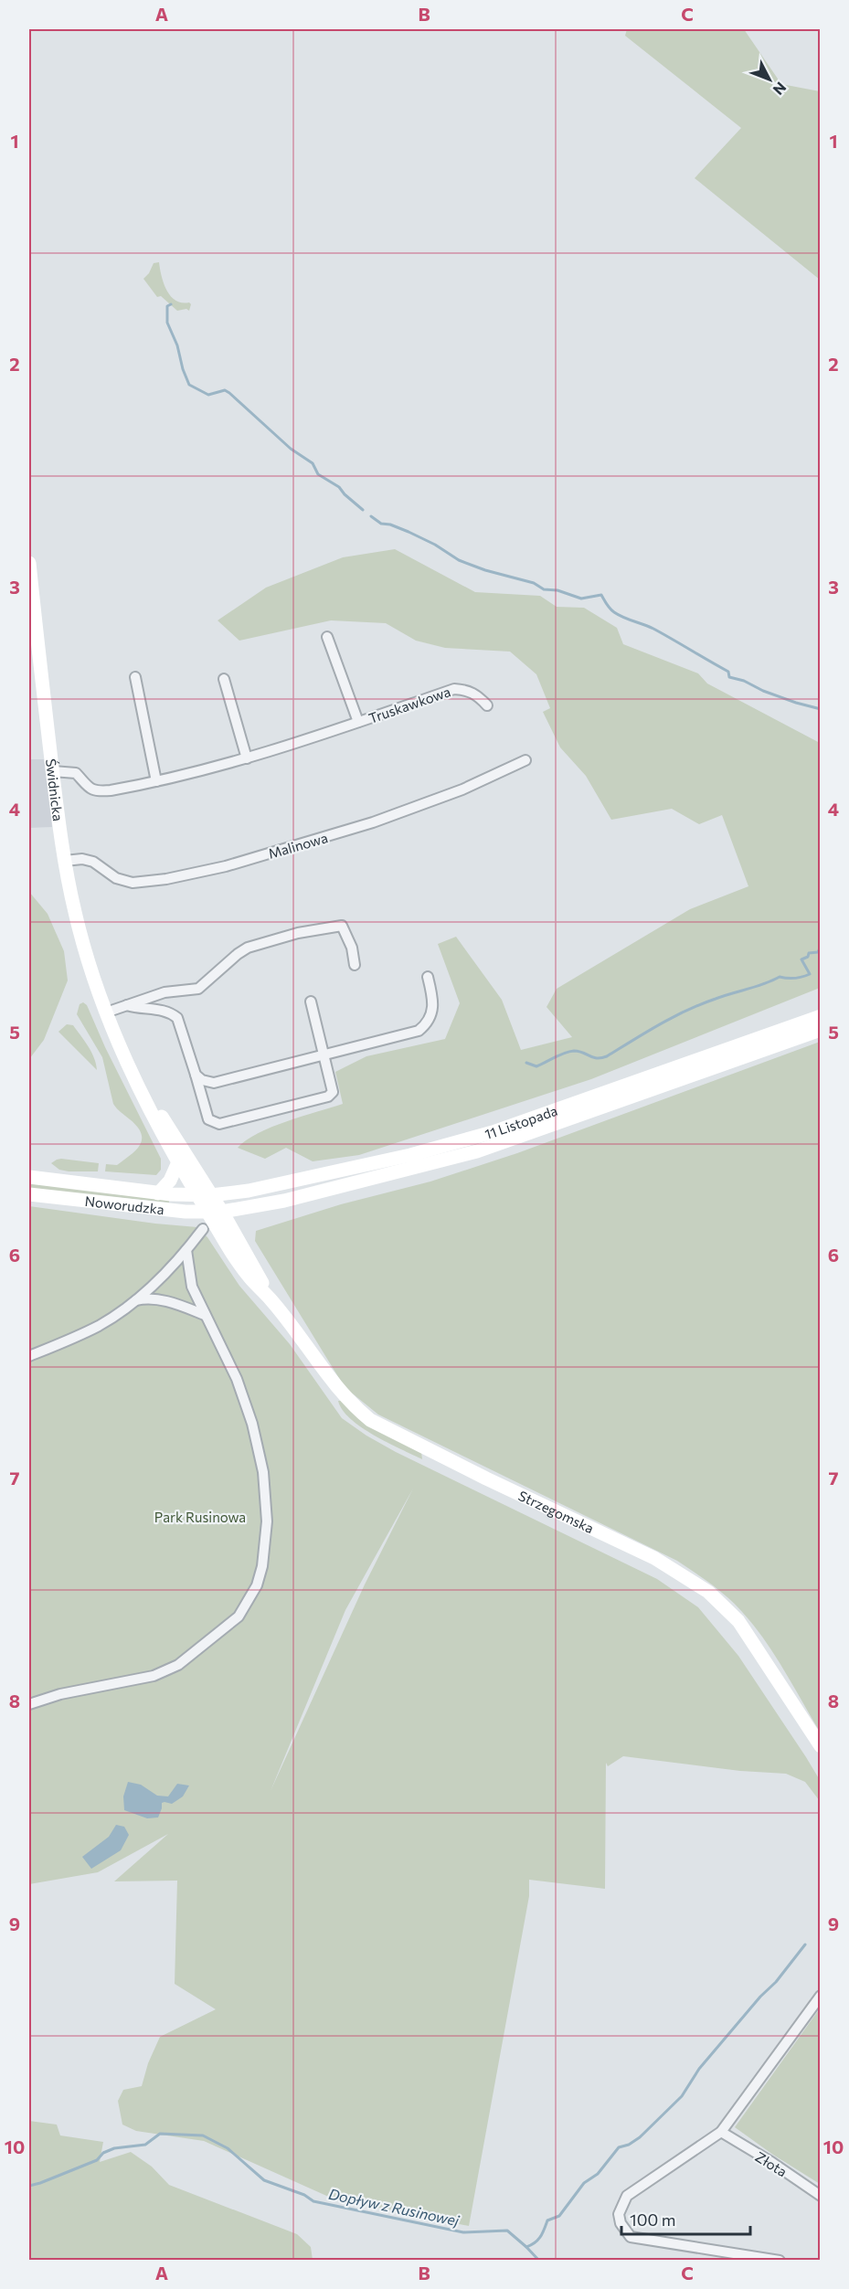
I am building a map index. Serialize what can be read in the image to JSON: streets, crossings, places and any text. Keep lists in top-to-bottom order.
{
  "streets": {
    "main road": [
      "Świdnicka",
      "11 Listopada",
      "Noworudzka",
      "Strzegomska"
    ],
    "street": ["Truskawkowa", "Malinowa", "Złota"]
  },
  "crossings": [
    ["Truskawkowa", "Świdnicka"],
    ["Świdnicka", "Malinowa"],
    ["Świdnicka", "11 Listopada"],
    ["Świdnicka", "Noworudzka"],
    ["Świdnicka", "Strzegomska"],
    ["11 Listopada", "Noworudzka"],
    ["11 Listopada", "Strzegomska"],
    ["Noworudzka", "Strzegomska"]
  ],
  "water": ["Dopływ z Rusinowej"],
  "parks": ["Park Rusinowa"],
  "scale_bar": "100 m",
  "north": "bottom right",
  "grid": {
    "columns": ["A", "B", "C"],
    "rows": [
      "1",
      "2",
      "3",
      "4",
      "5",
      "6",
      "7",
      "8",
      "9",
      "10"
    ]
  }
}
